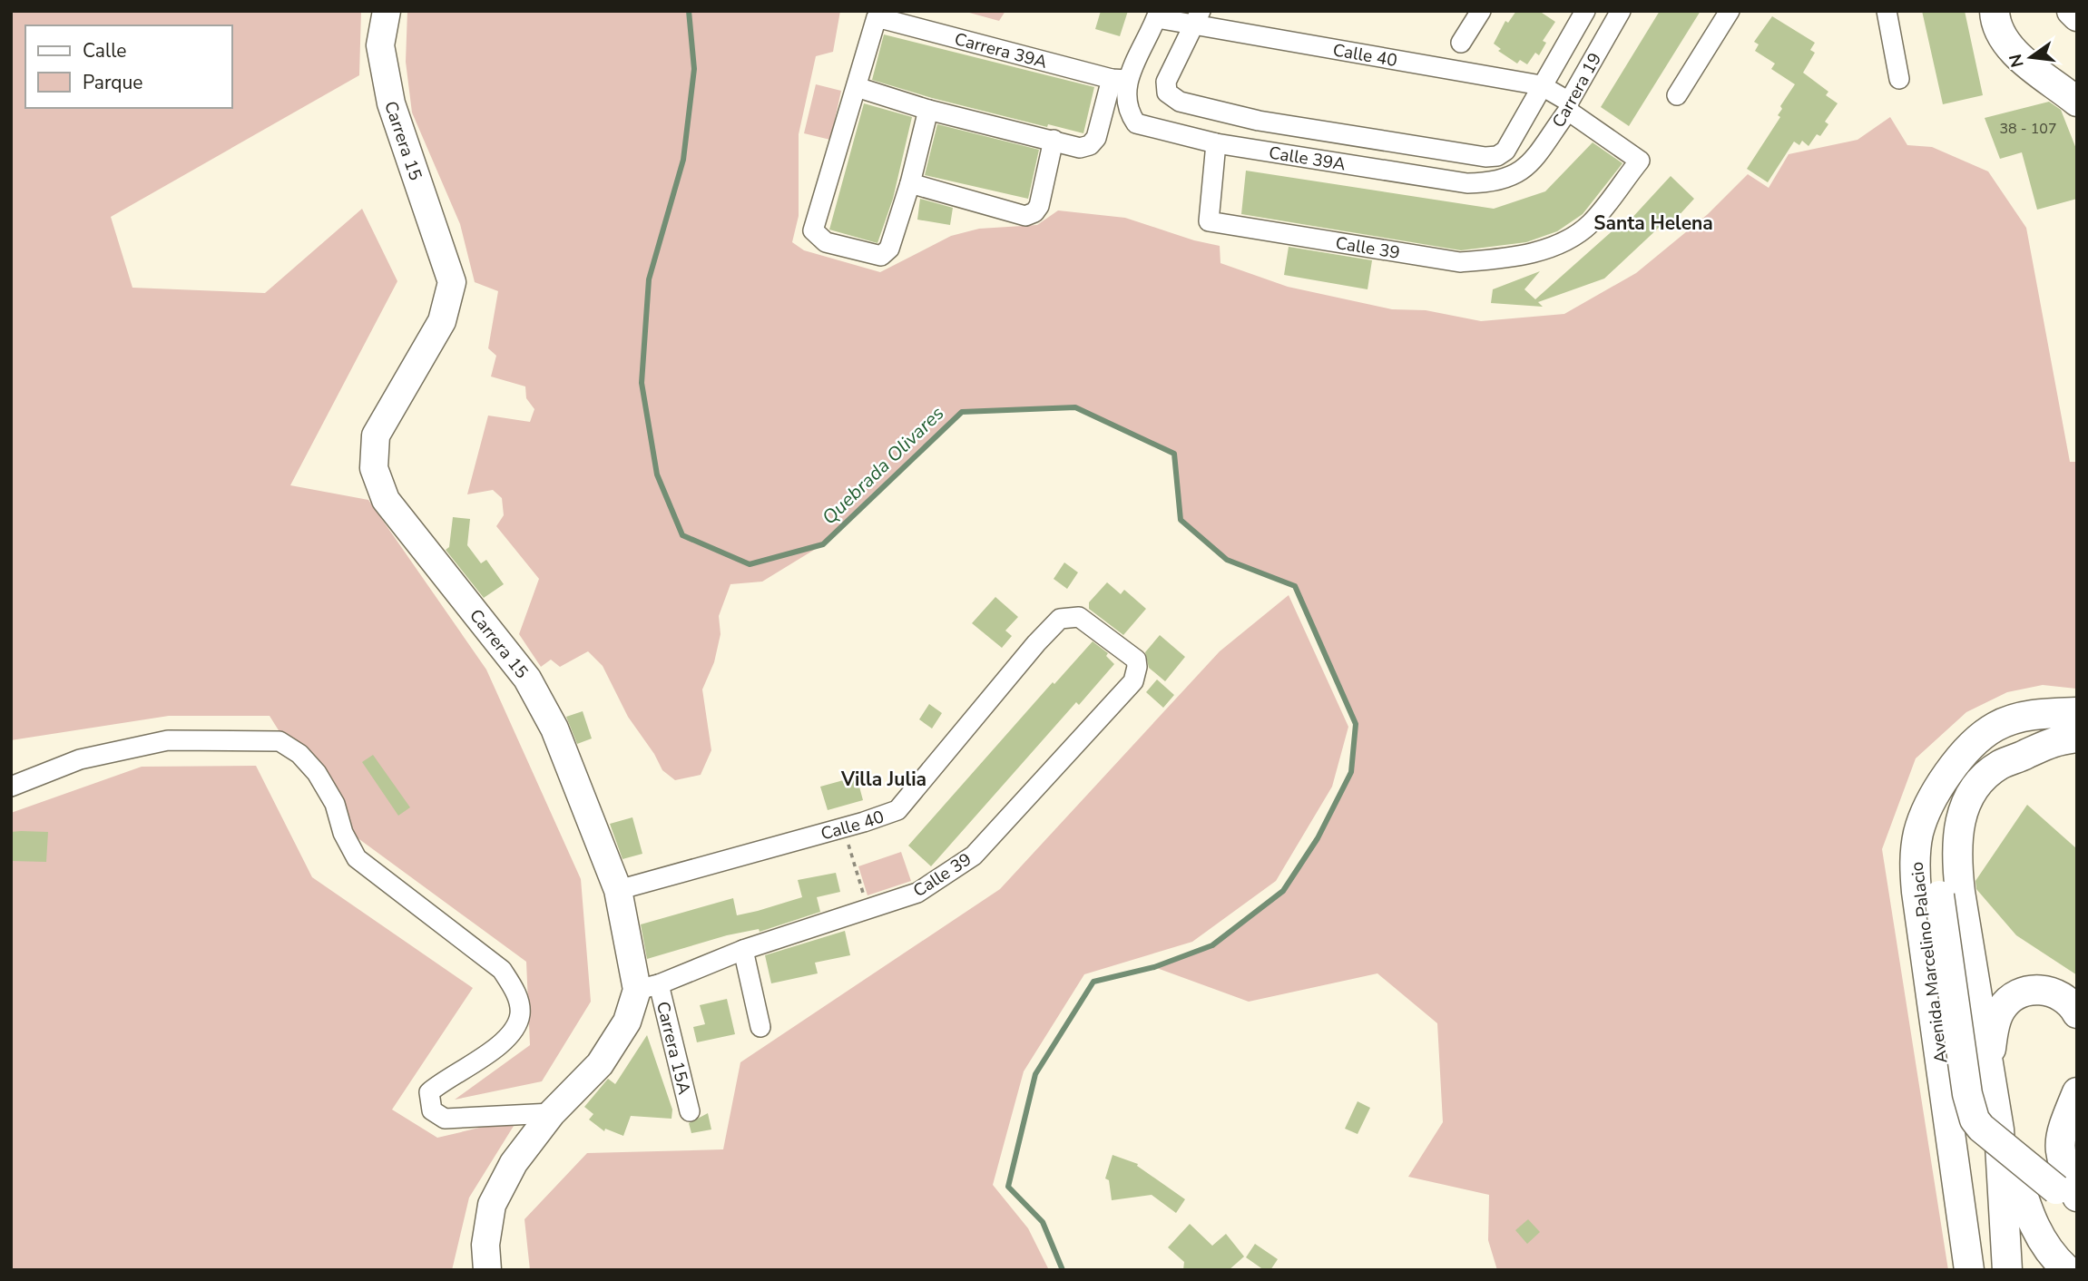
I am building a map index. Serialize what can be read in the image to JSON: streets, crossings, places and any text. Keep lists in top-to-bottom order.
{
  "streets": {
    "main road": ["Carrera 15", "Avenida Marcelino Palacio"],
    "street": [
      "Carrera 39A",
      "Calle 40",
      "Carrera 19",
      "Calle 39A",
      "Calle 39",
      "Carrera 15A"
    ]
  },
  "crossings": [
    ["Carrera 39A", "Calle 39A"],
    ["Calle 40", "Carrera 19"],
    ["Calle 40", "Carrera 15"],
    ["Calle 40", "Calle 39A"],
    ["Calle 40", "Calle 39"],
    ["Carrera 19", "Calle 39A"],
    ["Carrera 15", "Calle 39"],
    ["Carrera 15", "Carrera 15A"],
    ["Calle 39A", "Calle 39"],
    ["Calle 39", "Carrera 15A"]
  ],
  "districts": ["Santa Helena", "Villa Julia"],
  "water": ["Quebrada Olivares"],
  "house_numbers": ["38 - 107"],
  "legend": ["Calle", "Parque"],
  "north": "left"
}
